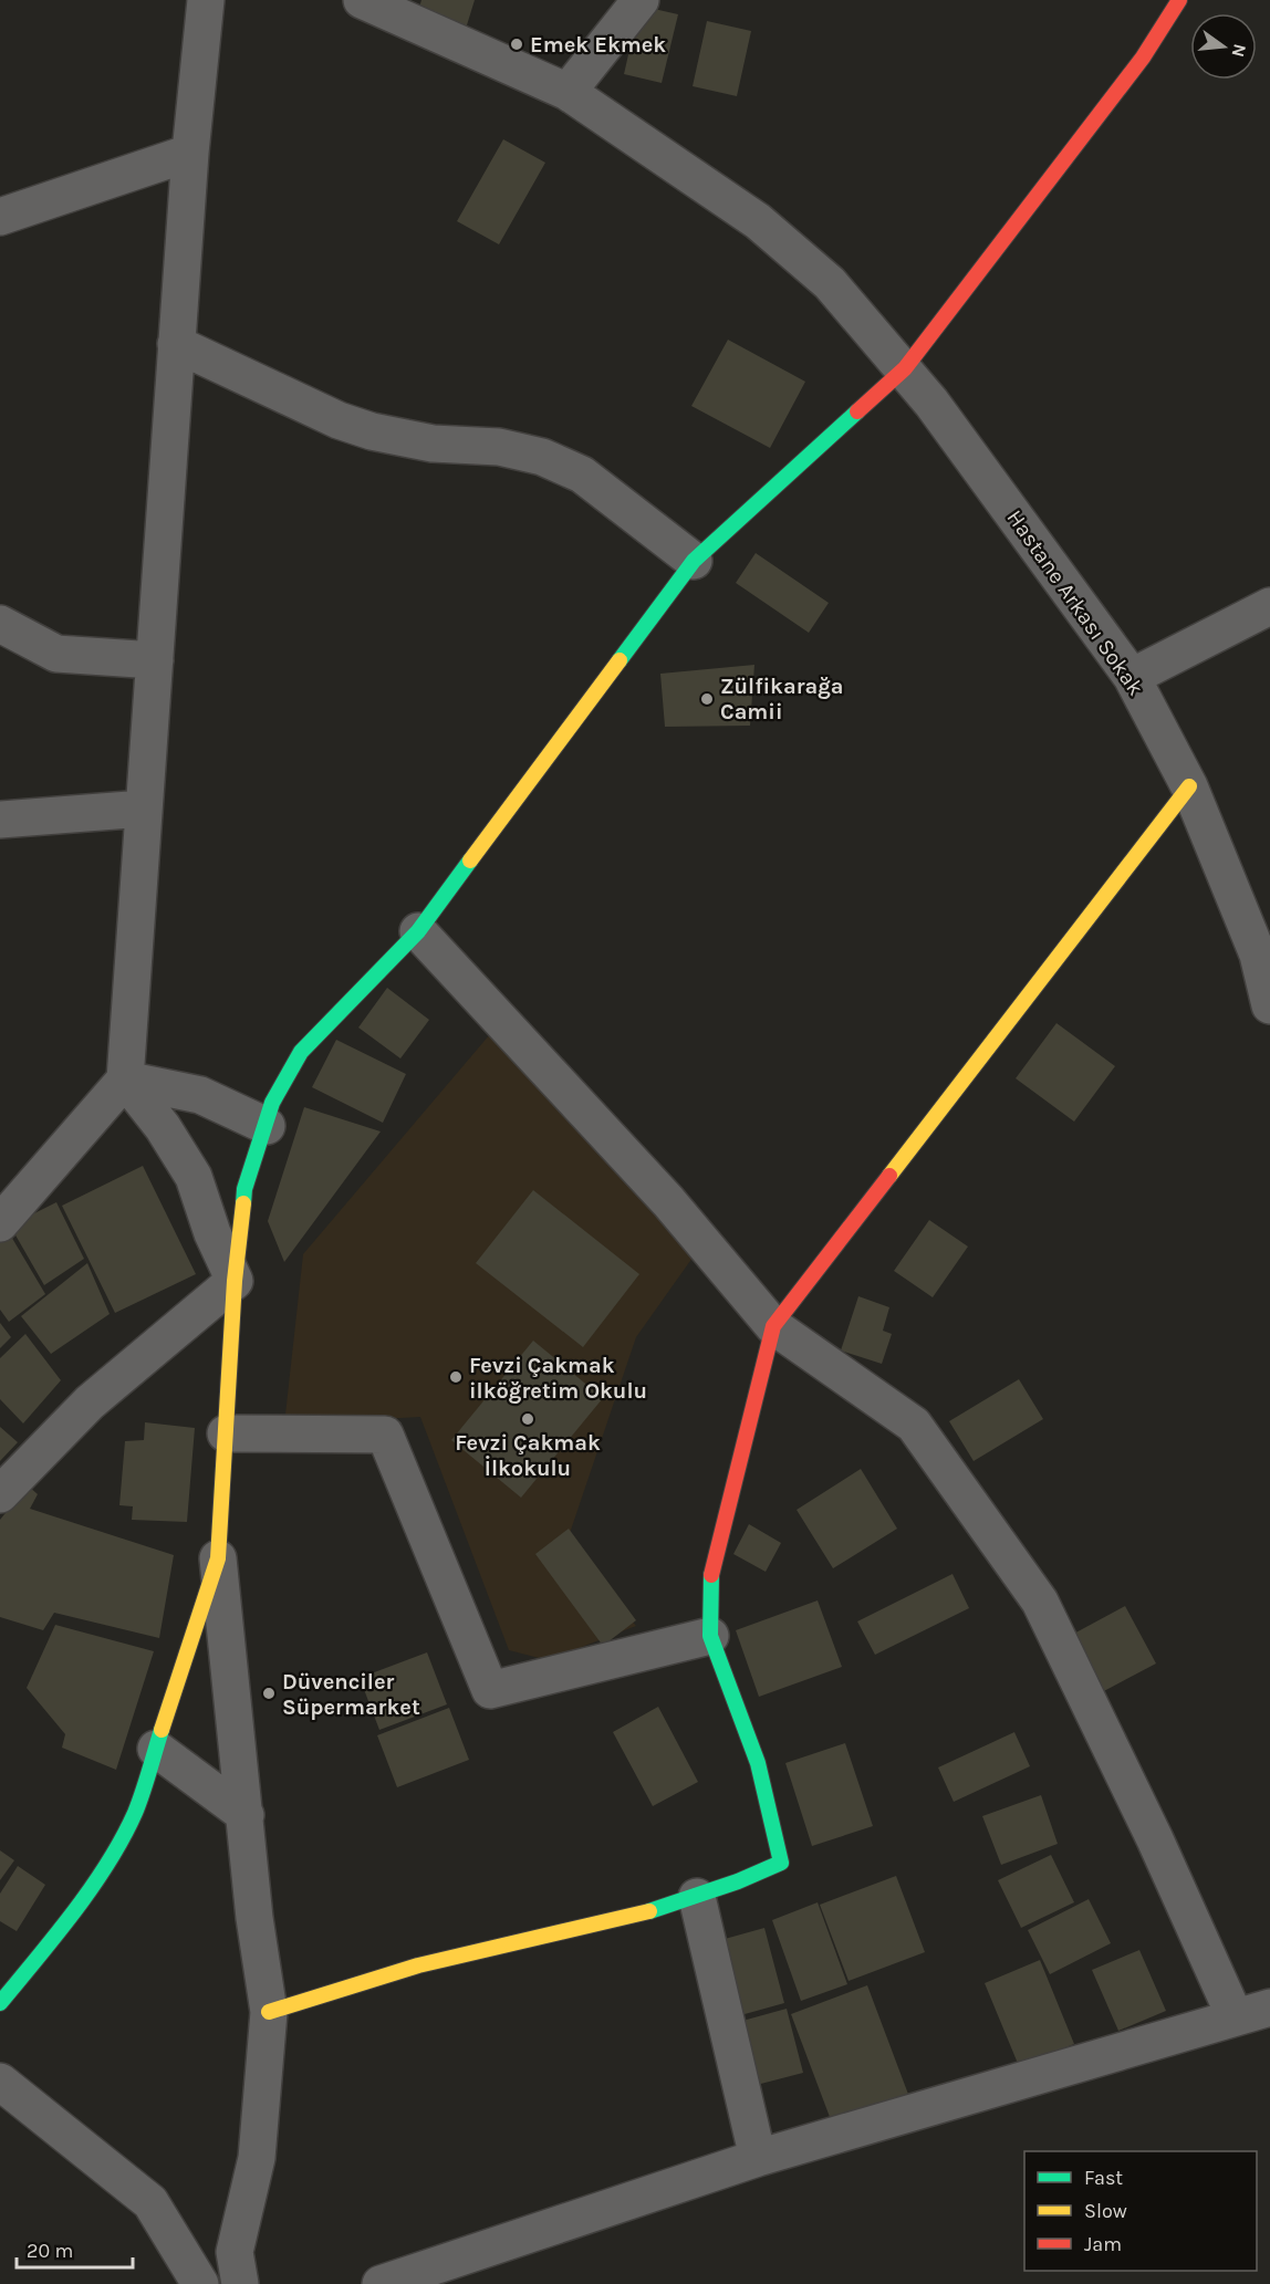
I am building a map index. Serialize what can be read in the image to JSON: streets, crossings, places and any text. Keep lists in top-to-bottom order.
{
  "streets": {
    "street": ["Hastane Arkası Sokak"]
  },
  "places": [
    "Emek Ekmek",
    "Zülfikarağa Camii",
    "Fevzi Çakmak ilköğretim Okulu",
    "Fevzi Çakmak İlkokulu",
    "Düvenciler Süpermarket"
  ],
  "legend": ["Fast", "Slow", "Jam"],
  "scale_bar": "20 m",
  "north": "right"
}
